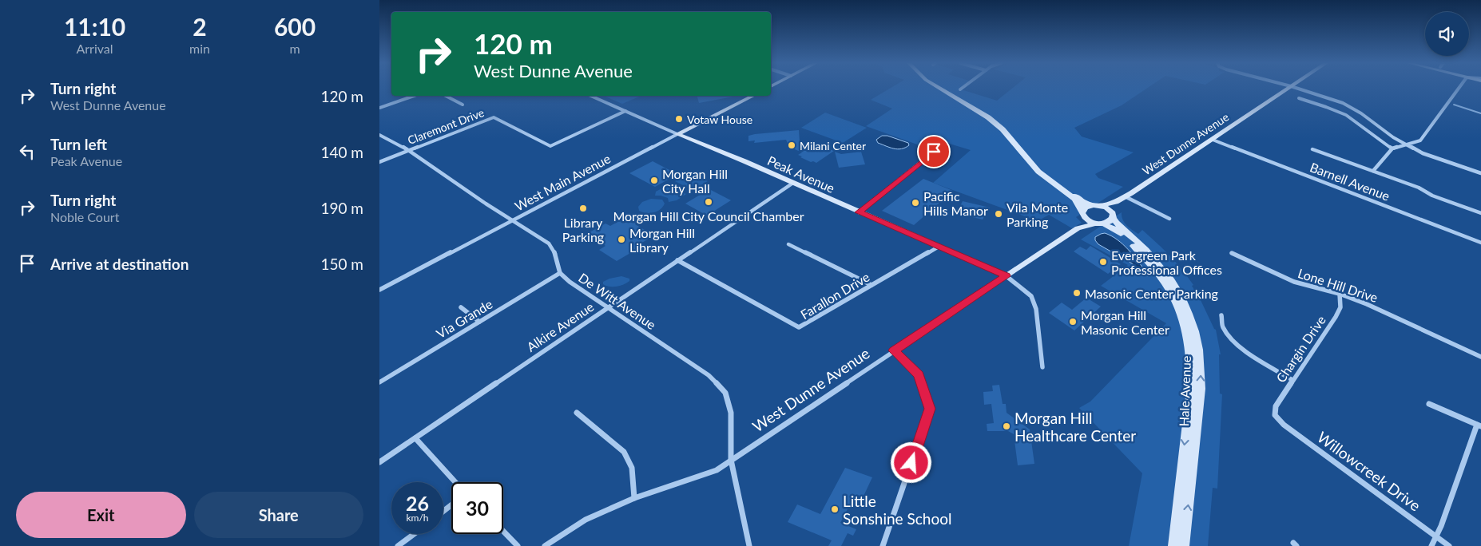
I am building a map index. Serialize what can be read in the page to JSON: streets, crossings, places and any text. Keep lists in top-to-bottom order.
{
  "streets": {
    "main road": [
      "West Dunne Avenue",
      "Peak Avenue",
      "West Main Avenue",
      "Hale Avenue"
    ],
    "street": [
      "Claremont Drive",
      "Barnell Avenue",
      "Lone Hill Drive",
      "Farallon Drive",
      "De Witt Avenue",
      "Via Grande",
      "Alkire Avenue",
      "Chargin Drive",
      "Willowcreek Drive"
    ]
  },
  "crossings": [
    ["Claremont Drive", "Peak Avenue"],
    ["Claremont Drive", "De Witt Avenue"],
    ["West Dunne Avenue", "Peak Avenue"],
    ["West Dunne Avenue", "Barnell Avenue"],
    ["West Dunne Avenue", "De Witt Avenue"],
    ["West Dunne Avenue", "Hale Avenue"],
    ["Peak Avenue", "West Main Avenue"],
    ["Peak Avenue", "Farallon Drive"],
    ["Peak Avenue", "Alkire Avenue"],
    ["West Main Avenue", "De Witt Avenue"],
    ["Lone Hill Drive", "Chargin Drive"],
    ["Farallon Drive", "Alkire Avenue"],
    ["De Witt Avenue", "Via Grande"],
    ["De Witt Avenue", "Alkire Avenue"],
    ["Chargin Drive", "Willowcreek Drive"]
  ],
  "places": [
    "Votaw House",
    "Milani Center",
    "Morgan Hill City Hall",
    "Morgan Hill City Council Chamber",
    "Pacific Hills Manor",
    "Library Parking",
    "Vila Monte Parking",
    "Morgan Hill Library",
    "Evergreen Park Professional Offices",
    "Masonic Center Parking",
    "Morgan Hill Masonic Center",
    "Morgan Hill Healthcare Center",
    "Little Sonshine School"
  ],
  "page": {
    "eta": [
      "11:10",
      "Arrival",
      "2",
      "min",
      "600",
      "m"
    ],
    "turn": ["120 m", "West Dunne Avenue"],
    "list": [
      {
        "name": "Turn right",
        "note": "West Dunne Avenue",
        "value": "120 m"
      },
      {
        "name": "Turn left",
        "note": "Peak Avenue",
        "value": "140 m"
      },
      {
        "name": "Turn right",
        "note": "Noble Court",
        "value": "190 m"
      },
      {
        "name": "Arrive at destination",
        "value": "150 m"
      }
    ],
    "speed": "26 km/h",
    "limit": "30",
    "buttons": ["Exit", "Share"]
  }
}
